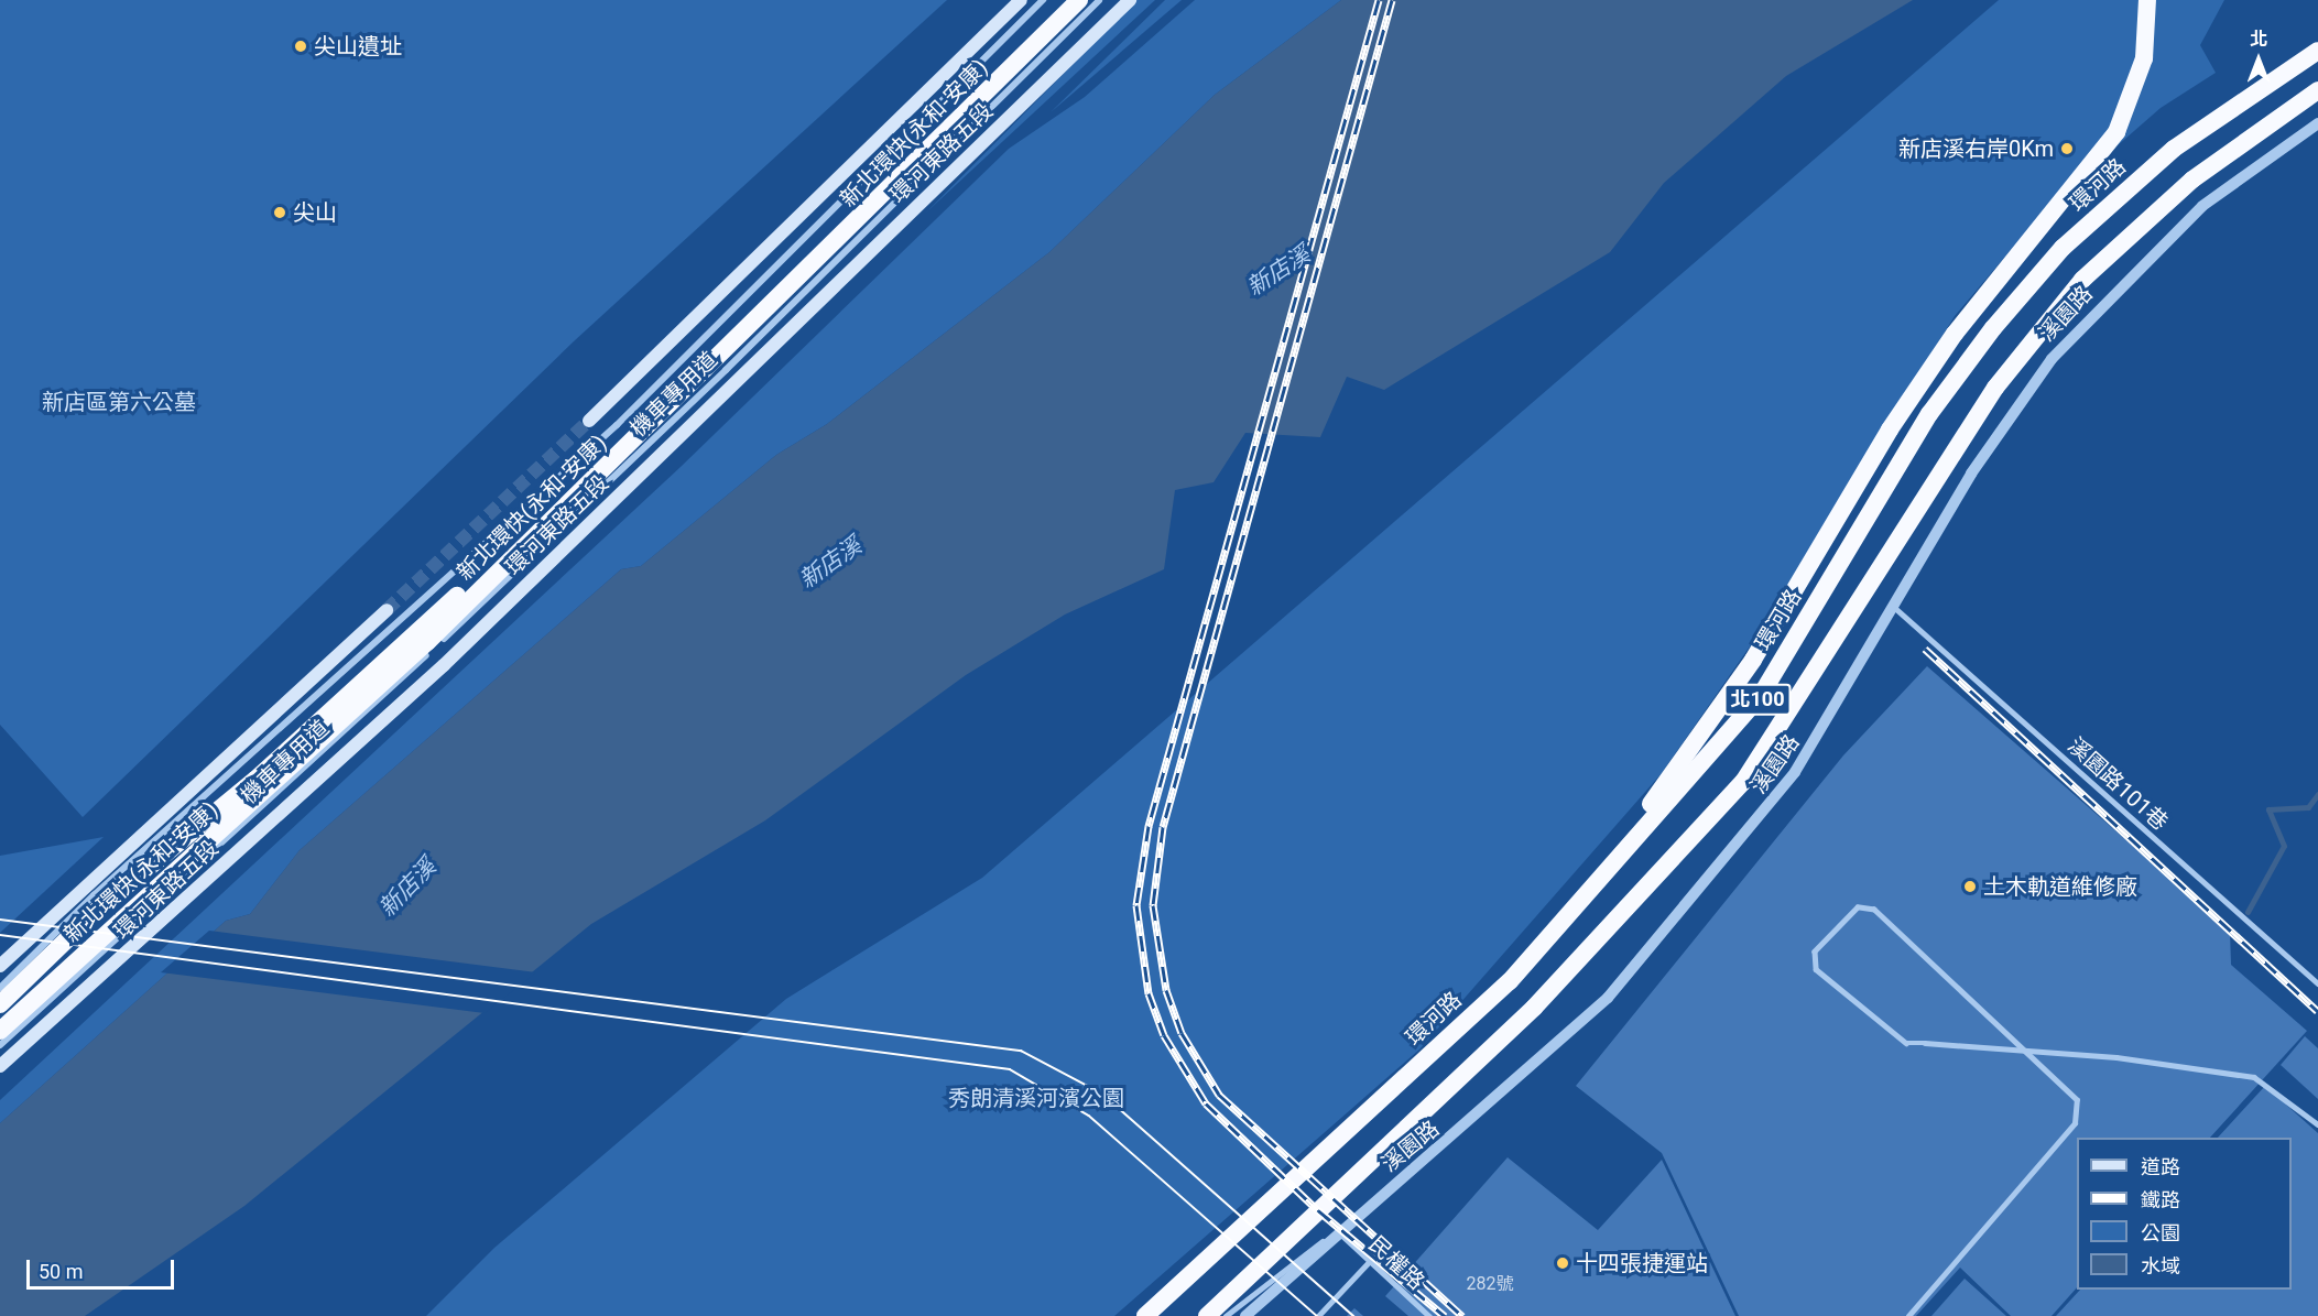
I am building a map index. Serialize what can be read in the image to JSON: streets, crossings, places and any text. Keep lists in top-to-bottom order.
{
  "streets": {
    "highway": ["新北環快(永和-安康)", "環河路", "北100"],
    "main road": ["環河東路五段"],
    "street": ["溪園路", "機車專用道"],
    "lane": ["溪園路101巷", "民權路"]
  },
  "crossings": [
    ["溪園路", "溪園路101巷"],
    ["溪園路", "民權路"]
  ],
  "water": ["新店溪"],
  "parks": ["新店區第六公墓", "秀朗清溪河濱公園"],
  "places": [
    "尖山遺址",
    "新店溪右岸0Km",
    "尖山",
    "土木軌道維修廠",
    "十四張捷運站"
  ],
  "house_numbers": ["282號"],
  "legend": [
    "道路",
    "鐵路",
    "公園",
    "水域"
  ],
  "scale_bar": "50 m",
  "north": "top"
}
